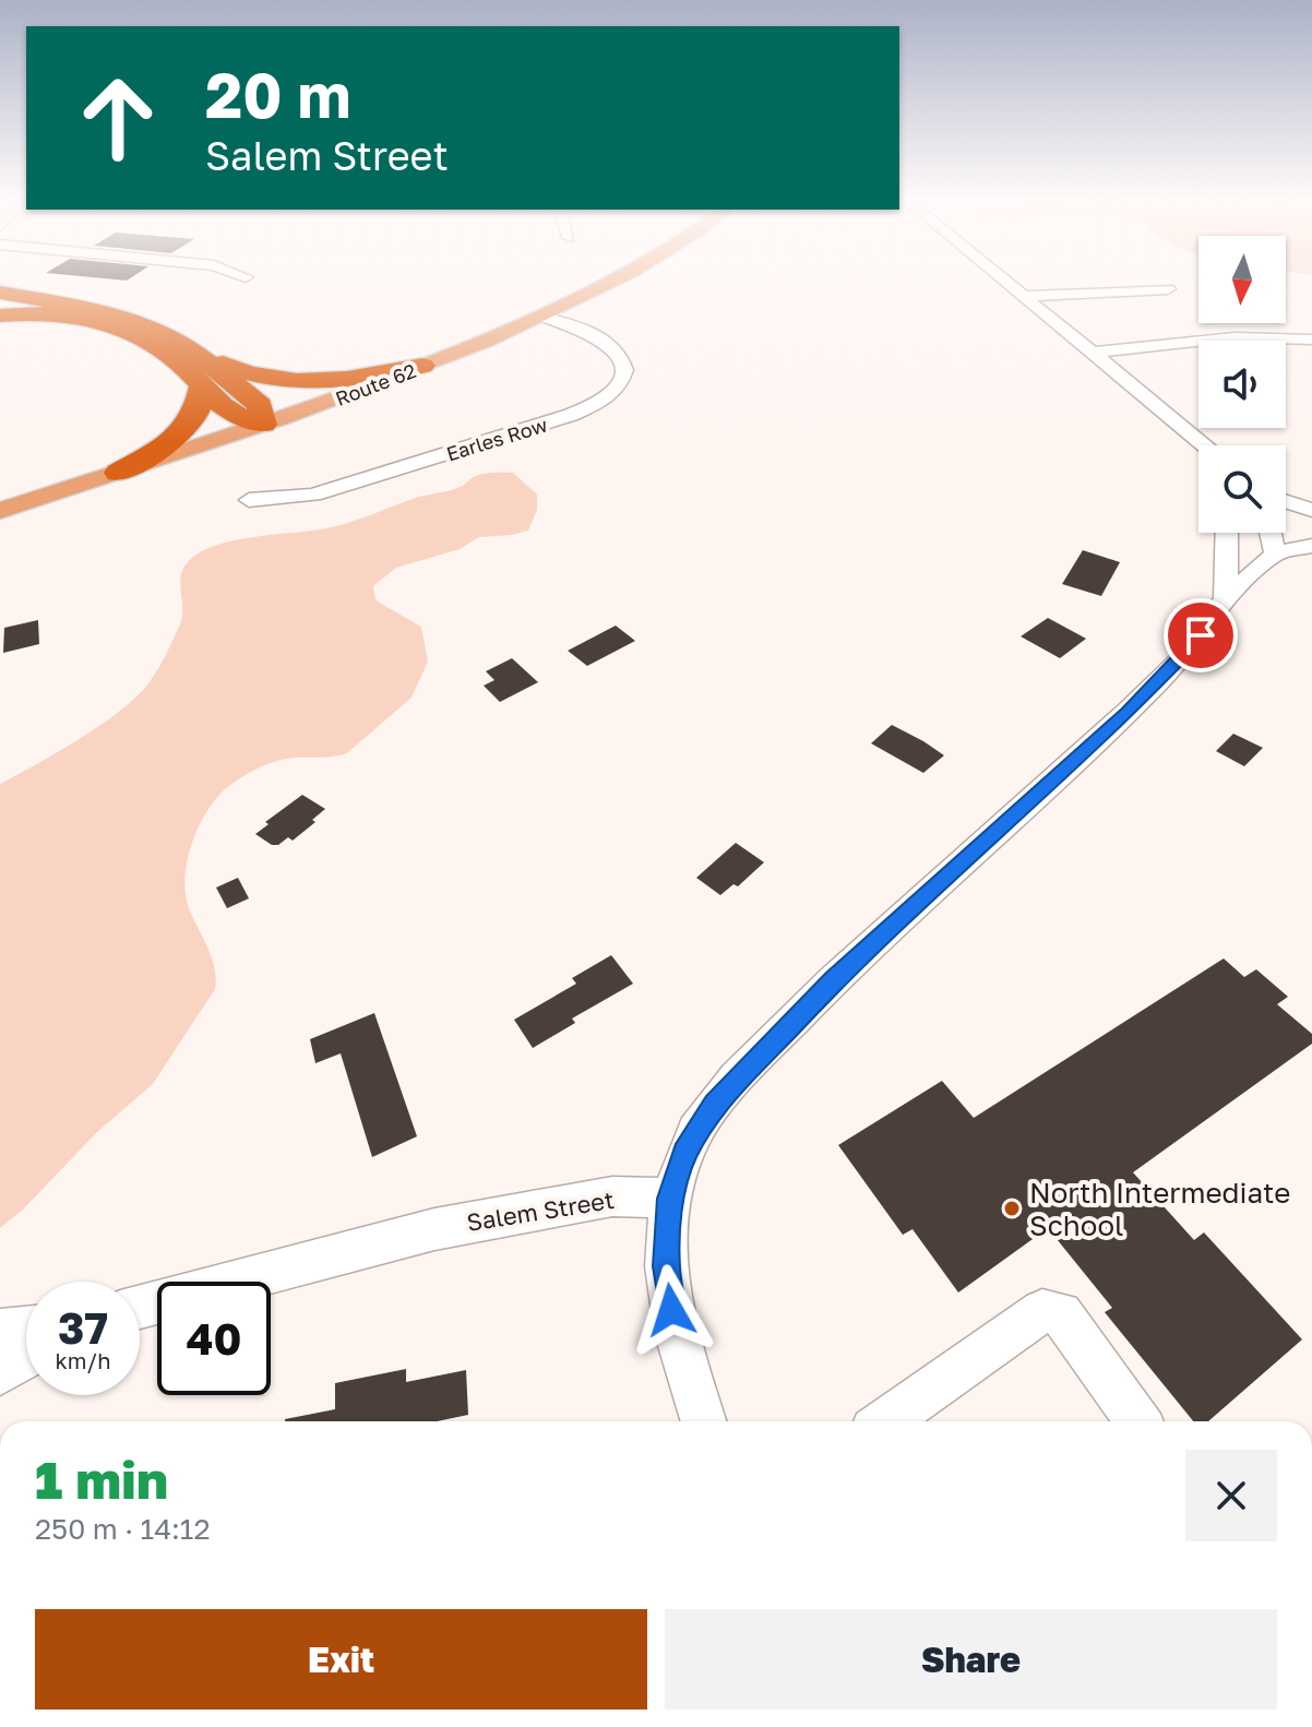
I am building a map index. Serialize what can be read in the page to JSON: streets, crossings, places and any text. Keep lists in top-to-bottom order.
{
  "streets": {
    "main road": ["Route 62"],
    "street": ["Earles Row", "Salem Street"]
  },
  "crossings": [
    ["Route 62", "Earles Row"]
  ],
  "places": ["North Intermediate School"],
  "north": "bottom",
  "page": {
    "turn": ["20 m", "Salem Street"],
    "speed": "37 km/h",
    "limit": "40",
    "heading": ["1 min", "250 m · 14:12"],
    "buttons": ["Exit", "Share"]
  }
}
